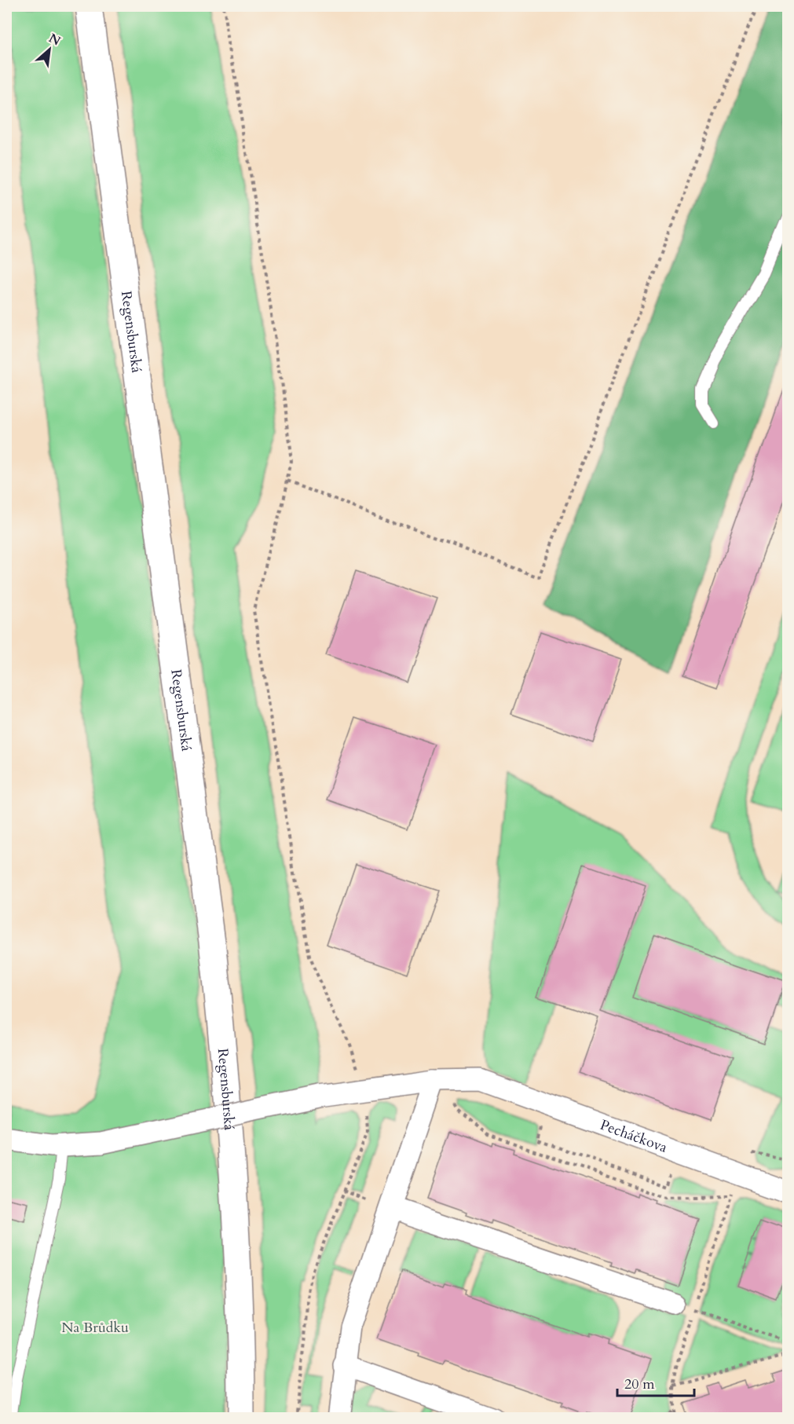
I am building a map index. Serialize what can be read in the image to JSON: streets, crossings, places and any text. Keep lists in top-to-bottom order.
{
  "streets": {
    "main road": ["Regensburská"],
    "street": ["Pecháčkova"]
  },
  "parks": ["Na Brůdku"],
  "scale_bar": "20 m",
  "north": "top right"
}
